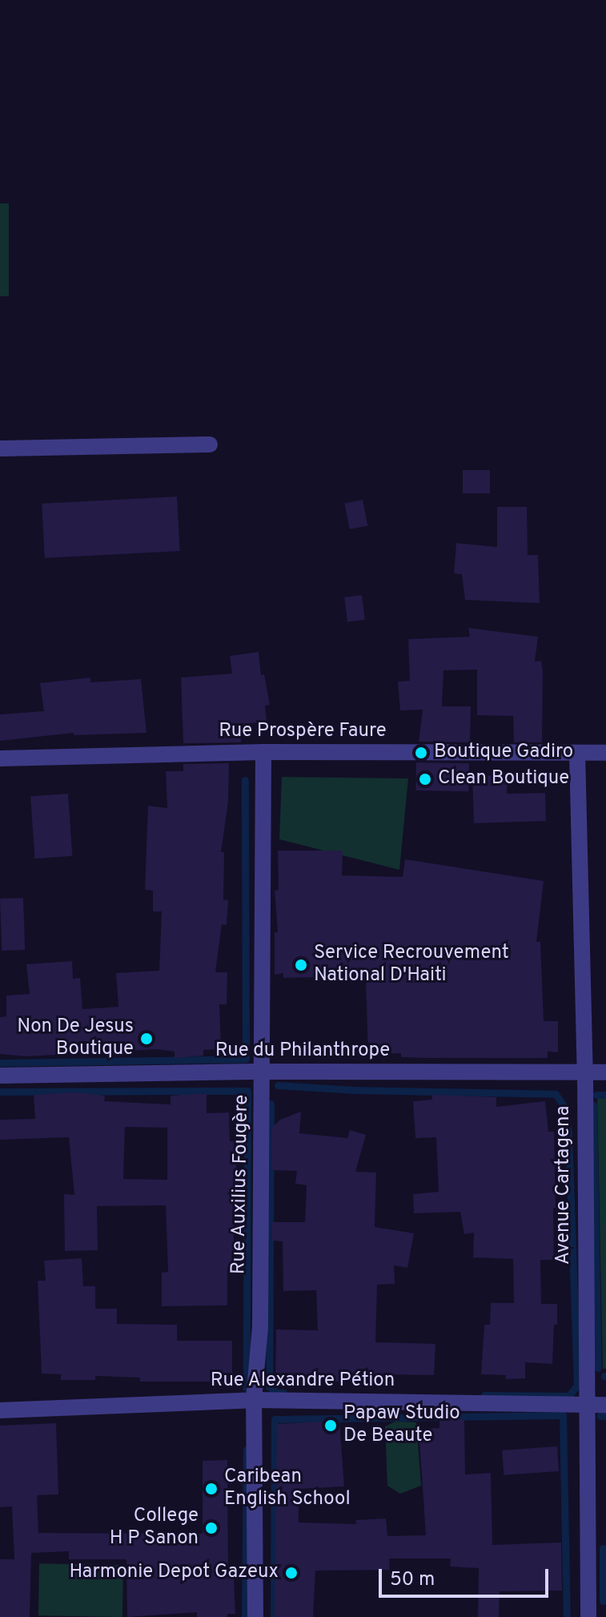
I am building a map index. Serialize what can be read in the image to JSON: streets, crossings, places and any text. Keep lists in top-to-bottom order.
{
  "streets": {
    "street": [
      "Rue Prospère Faure",
      "Rue du Philanthrope",
      "Rue Auxilius Fougère",
      "Avenue Cartagena",
      "Rue Alexandre Pétion"
    ]
  },
  "crossings": [
    ["Rue Prospère Faure", "Rue Auxilius Fougère"],
    ["Rue Prospère Faure", "Avenue Cartagena"],
    ["Rue du Philanthrope", "Rue Auxilius Fougère"],
    ["Rue du Philanthrope", "Avenue Cartagena"],
    ["Rue Auxilius Fougère", "Rue Alexandre Pétion"],
    ["Avenue Cartagena", "Rue Alexandre Pétion"]
  ],
  "places": [
    "Boutique Gadiro",
    "Clean Boutique",
    "Service Recrouvement National D'Haiti",
    "Non De Jesus Boutique",
    "Papaw Studio De Beaute",
    "Caribean English School",
    "College H P Sanon",
    "Harmonie Depot Gazeux"
  ],
  "scale_bar": "50 m"
}
